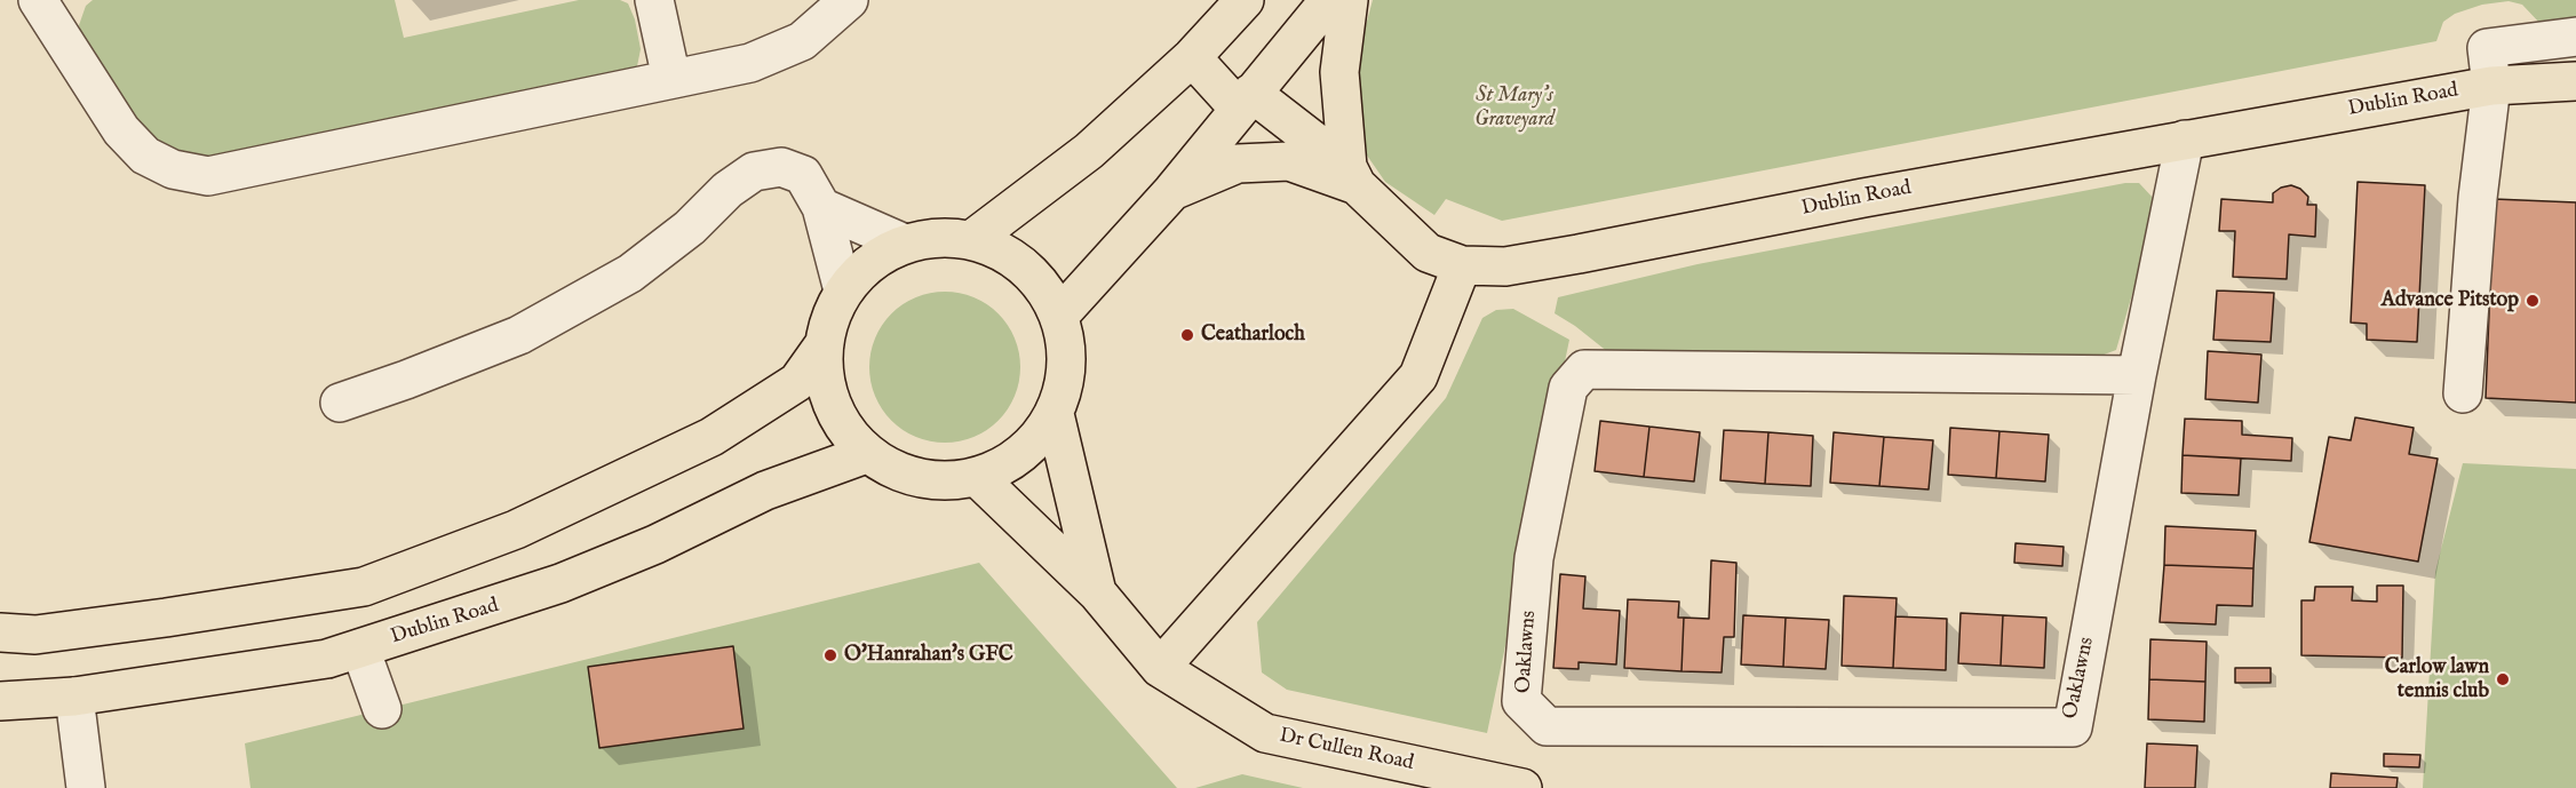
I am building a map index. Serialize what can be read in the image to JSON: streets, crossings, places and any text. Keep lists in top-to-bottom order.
{
  "streets": {
    "main road": ["Dublin Road", "Dr Cullen Road"],
    "street": ["Oaklawns"]
  },
  "crossings": [
    ["Dublin Road", "Oaklawns"],
    ["Dublin Road", "Dr Cullen Road"]
  ],
  "parks": ["St Mary's Graveyard"],
  "places": [
    "Advance Pitstop",
    "Ceatharloch",
    "O'Hanrahan's GFC",
    "Carlow lawn tennis club"
  ]
}
